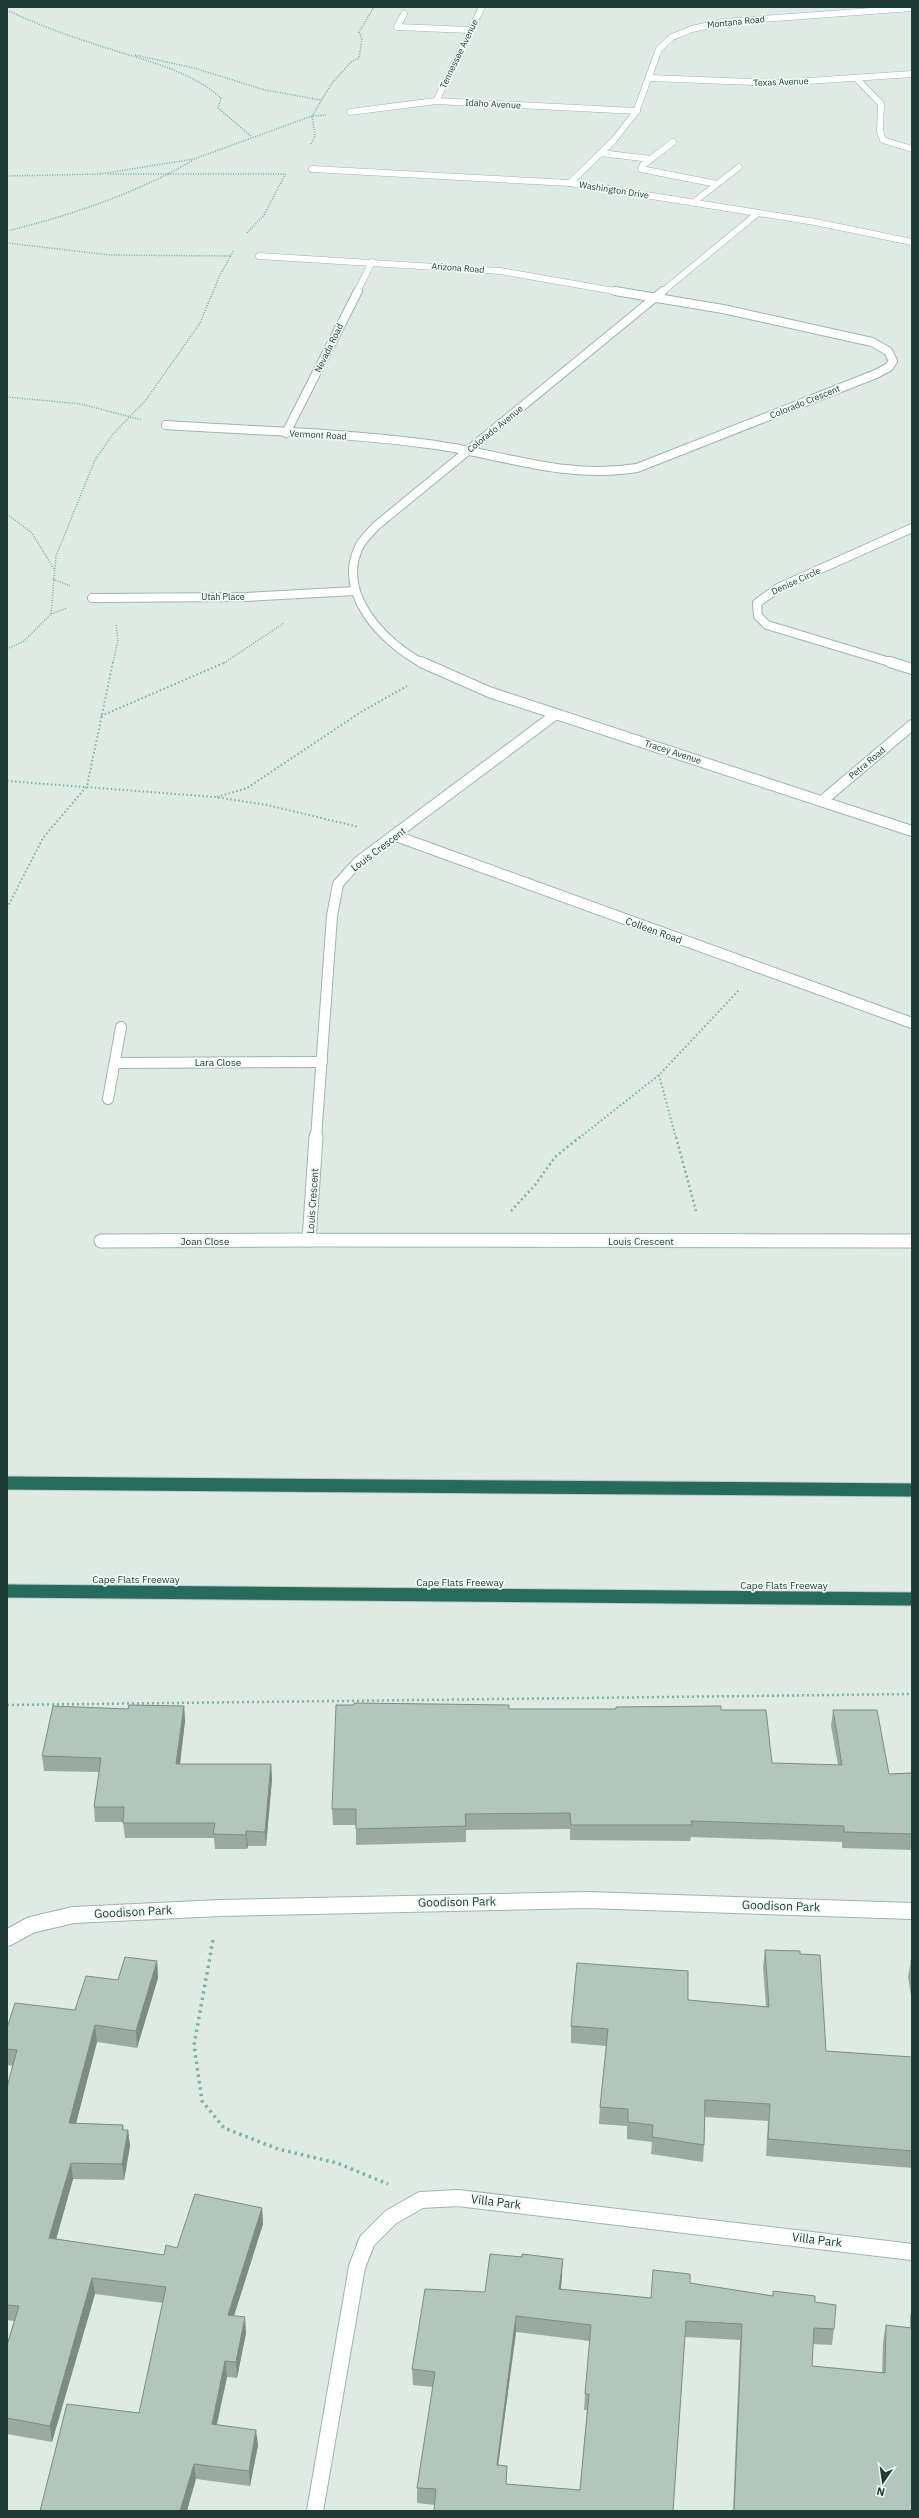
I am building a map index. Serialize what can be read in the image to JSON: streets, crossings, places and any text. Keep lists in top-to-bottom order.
{
  "streets": {
    "highway": ["Cape Flats Freeway"],
    "street": [
      "Montana Road",
      "Tennessee Avenue",
      "Texas Avenue",
      "Idaho Avenue",
      "Washington Drive",
      "Arizona Road",
      "Nevada Road",
      "Colorado Crescent",
      "Colorado Avenue",
      "Vermont Road",
      "Denise Circle",
      "Utah Place",
      "Tracey Avenue",
      "Petra Road",
      "Louis Crescent",
      "Colleen Road",
      "Lara Close",
      "Joan Close",
      "Goodison Park",
      "Villa Park"
    ]
  },
  "crossings": [
    ["Montana Road", "Texas Avenue"],
    ["Montana Road", "Idaho Avenue"],
    ["Montana Road", "Washington Drive"],
    ["Tennessee Avenue", "Idaho Avenue"],
    ["Washington Drive", "Colorado Avenue"],
    ["Arizona Road", "Nevada Road"],
    ["Arizona Road", "Colorado Crescent"],
    ["Arizona Road", "Colorado Avenue"],
    ["Nevada Road", "Vermont Road"],
    ["Colorado Crescent", "Colorado Avenue"],
    ["Colorado Crescent", "Vermont Road"],
    ["Colorado Avenue", "Vermont Road"],
    ["Colorado Avenue", "Utah Place"],
    ["Colorado Avenue", "Tracey Avenue"],
    ["Tracey Avenue", "Petra Road"],
    ["Tracey Avenue", "Louis Crescent"],
    ["Louis Crescent", "Colleen Road"],
    ["Louis Crescent", "Lara Close"],
    ["Louis Crescent", "Joan Close"]
  ],
  "north": "bottom"
}
